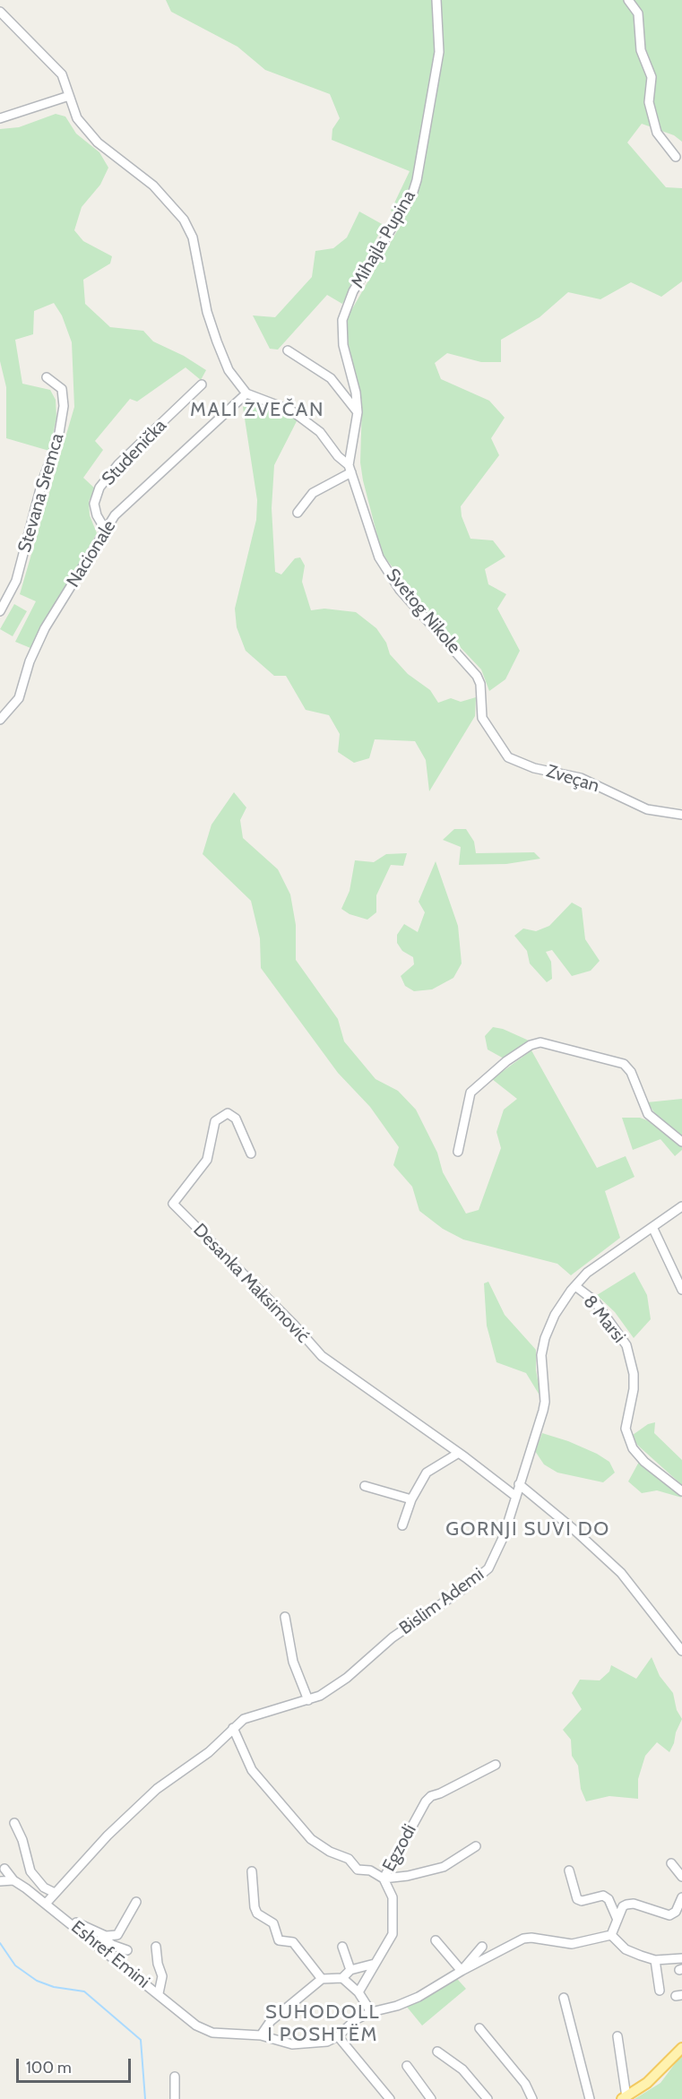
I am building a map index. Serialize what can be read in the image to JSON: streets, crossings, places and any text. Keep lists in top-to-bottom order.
{
  "streets": {
    "street": [
      "Mihajla Pupina",
      "Studenička",
      "Stevana Sremca",
      "Nacionale",
      "Svetog Nikole",
      "Zveçan",
      "Desanka Maksimović",
      "8 Marsi",
      "Bislim Ademi",
      "Egzodi",
      "Eshref Emini"
    ]
  },
  "crossings": [
    ["Mihajla Pupina", "Svetog Nikole"],
    ["Studenička", "Nacionale"],
    ["Nacionale", "Svetog Nikole"],
    ["Svetog Nikole", "Zveçan"],
    ["Desanka Maksimović", "Bislim Ademi"],
    ["8 Marsi", "Bislim Ademi"],
    ["Bislim Ademi", "Eshref Emini"]
  ],
  "districts": ["MALI ZVEČAN", "GORNJI SUVI DO", "SUHODOLL I POSHTËM"],
  "scale_bar": "100 m"
}
